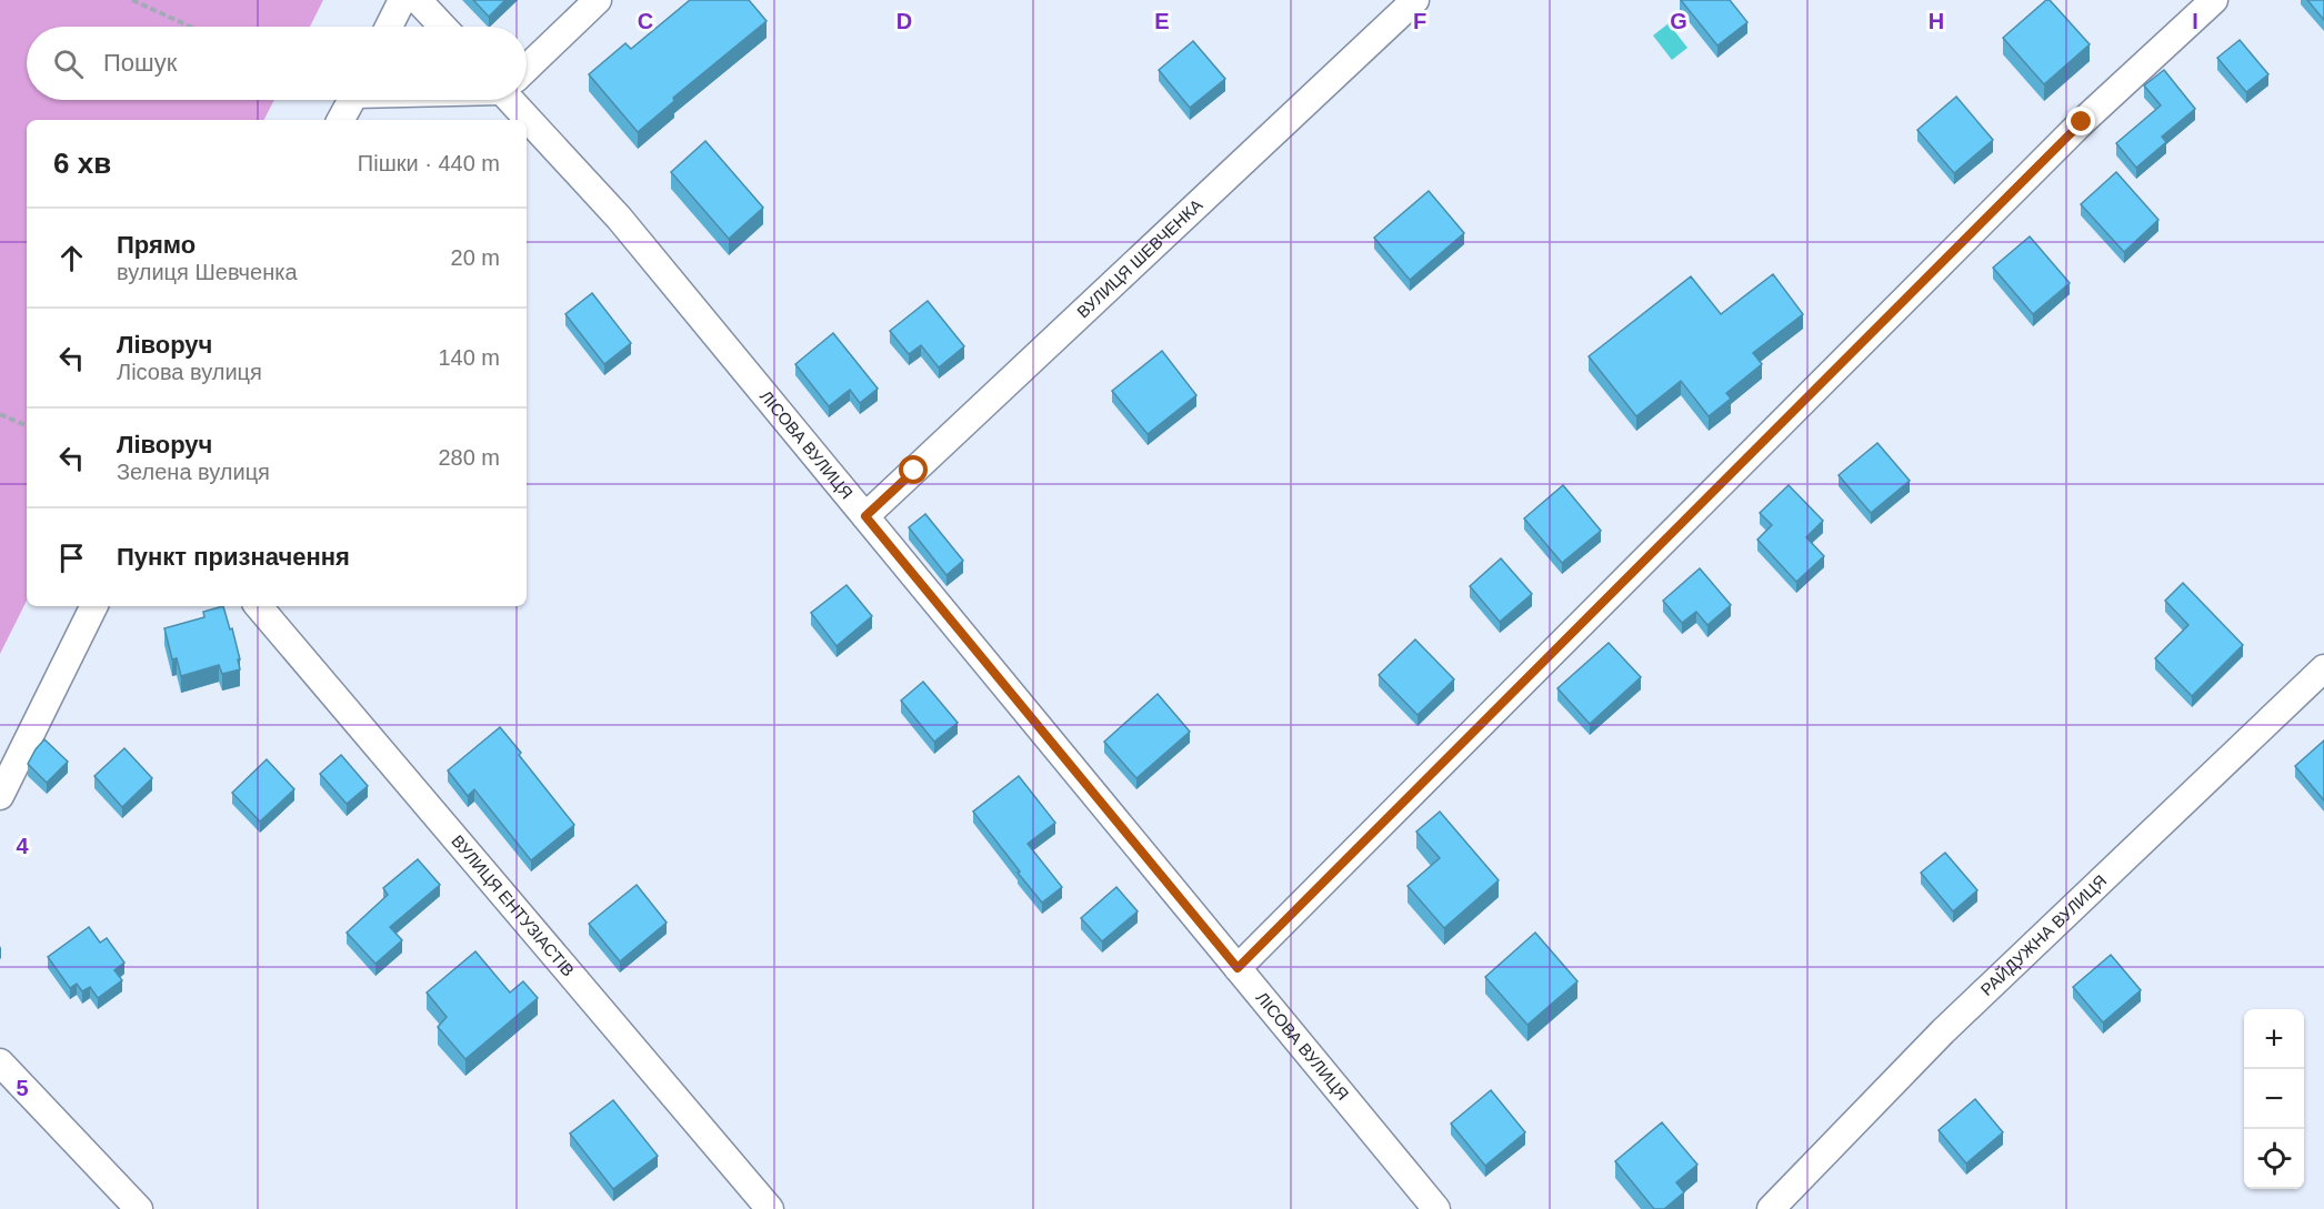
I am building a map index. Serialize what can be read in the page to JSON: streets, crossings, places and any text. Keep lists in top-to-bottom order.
{
  "streets": {
    "street": [
      "ВУЛИЦЯ ШЕВЧЕНКА",
      "ЛІСОВА ВУЛИЦЯ",
      "ВУЛИЦЯ ЕНТУЗІАСТІВ",
      "РАЙДУЖНА ВУЛИЦЯ"
    ]
  },
  "crossings": [
    ["ВУЛИЦЯ ШЕВЧЕНКА", "ЛІСОВА ВУЛИЦЯ"]
  ],
  "page": {
    "search": "Пошук",
    "heading": ["6 хв", "Пішки · 440 m"],
    "list": [
      ["Прямо", "вулиця Шевченка", "20 m"],
      ["Ліворуч", "Лісова вулиця", "140 m"],
      ["Ліворуч", "Зелена вулиця", "280 m"],
      "Пункт призначення"
    ],
    "map_buttons": ["+", "−"]
  },
  "grid": {
    "columns": [
      "C",
      "D",
      "E",
      "F",
      "G",
      "H",
      "I"
    ],
    "rows": ["4", "5"]
  }
}
